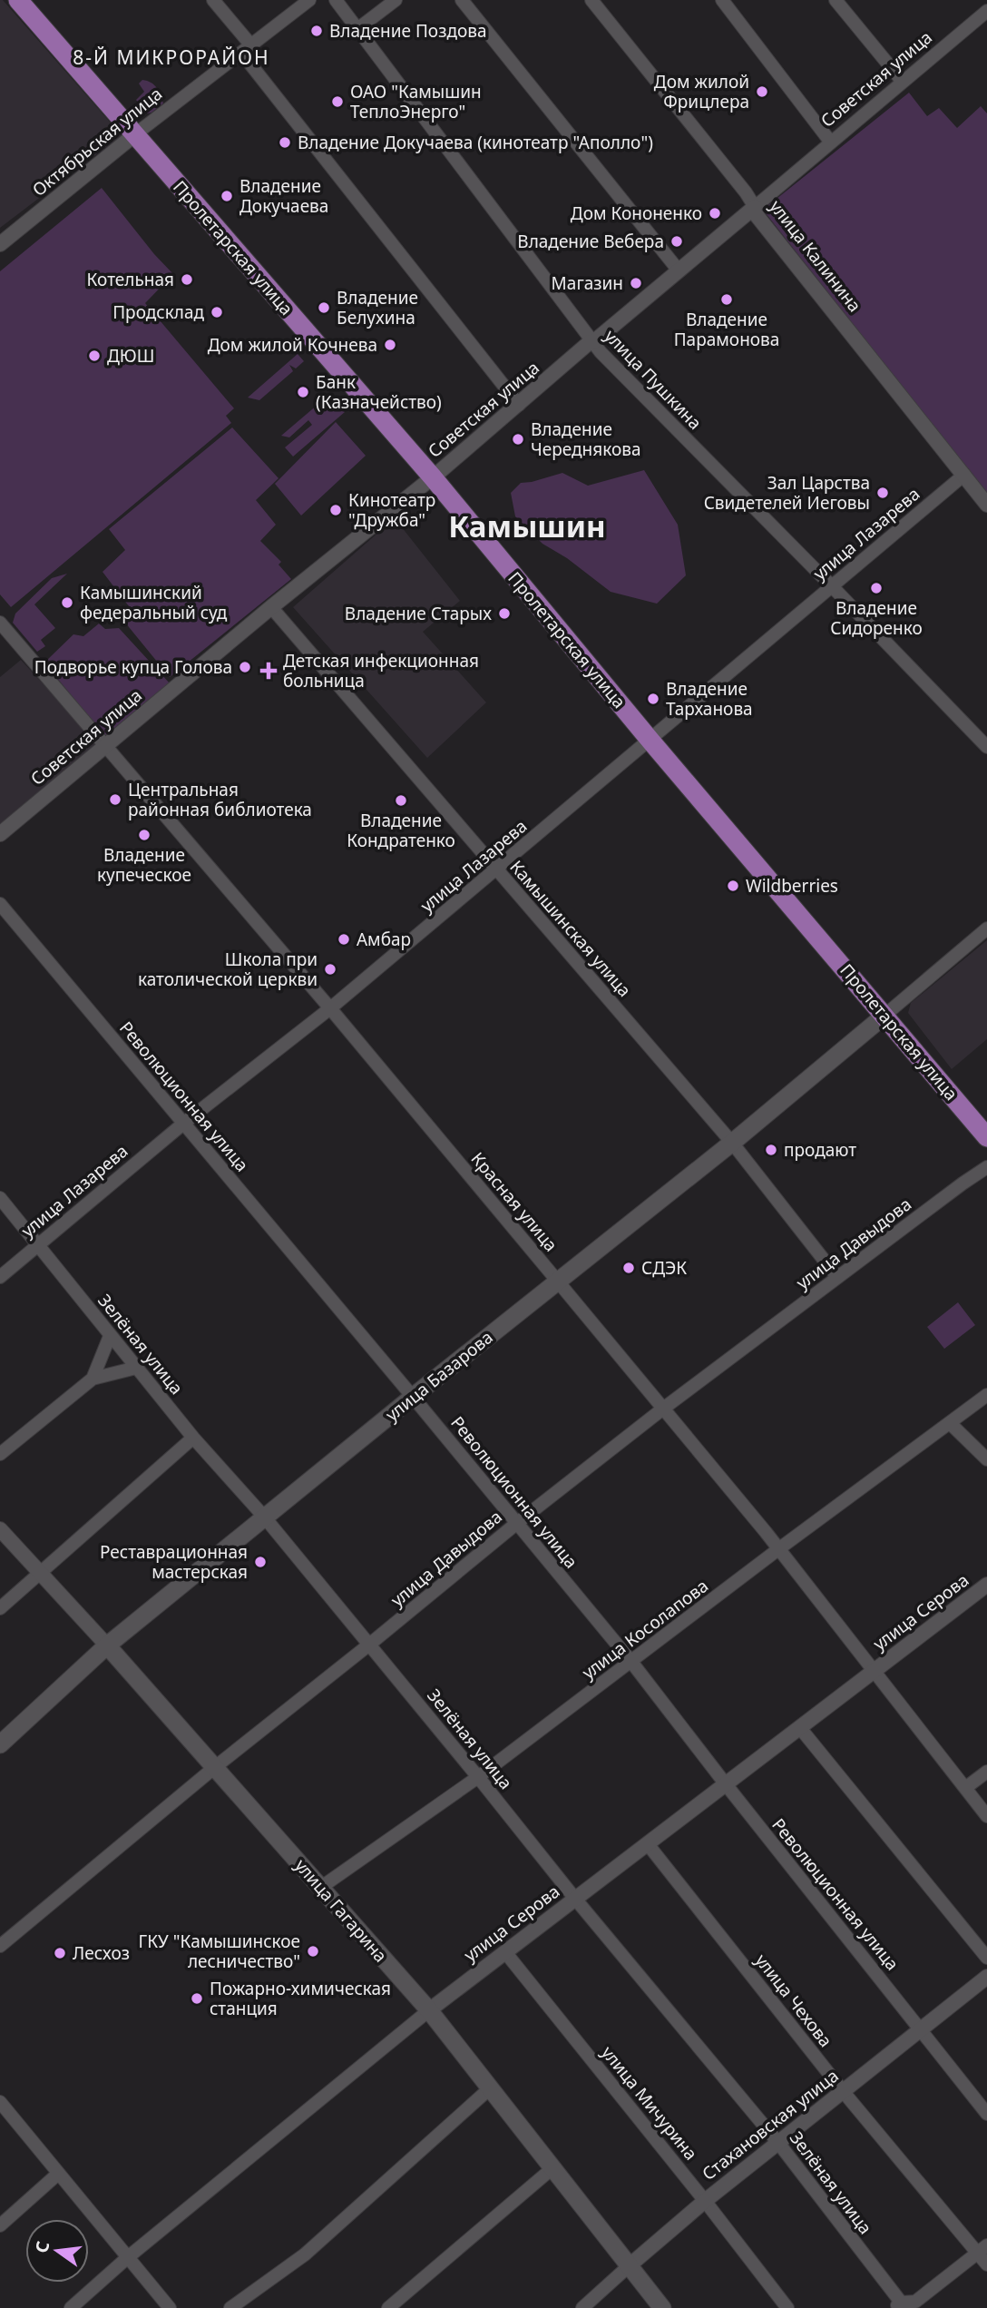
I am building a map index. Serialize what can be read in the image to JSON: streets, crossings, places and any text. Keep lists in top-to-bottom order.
{
  "streets": {
    "main road": ["Пролетарская улица", "улица Базарова", "улица Гагарина"],
    "street": [
      "Советская улица",
      "Октябрьская улица",
      "улица Калинина",
      "улица Пушкина",
      "улица Лазарева",
      "Камышинская улица",
      "Революционная улица",
      "Красная улица",
      "улица Давыдова",
      "Зелёная улица",
      "улица Серова",
      "улица Косолапова",
      "улица Чехова",
      "улица Мичурина",
      "Стахановская улица"
    ]
  },
  "crossings": [
    ["Советская улица", "Пролетарская улица"],
    ["Советская улица", "улица Калинина"],
    ["Советская улица", "улица Пушкина"],
    ["Советская улица", "Камышинская улица"],
    ["Советская улица", "Красная улица"],
    ["Октябрьская улица", "Пролетарская улица"],
    ["Пролетарская улица", "улица Лазарева"],
    ["Пролетарская улица", "улица Базарова"],
    ["улица Калинина", "улица Лазарева"],
    ["улица Пушкина", "улица Лазарева"],
    ["улица Лазарева", "Камышинская улица"],
    ["улица Лазарева", "Революционная улица"],
    ["улица Лазарева", "Красная улица"],
    ["улица Лазарева", "Зелёная улица"],
    ["Камышинская улица", "улица Давыдова"],
    ["Камышинская улица", "улица Базарова"],
    ["Революционная улица", "улица Давыдова"],
    ["Революционная улица", "улица Базарова"],
    ["Революционная улица", "улица Серова"],
    ["Революционная улица", "улица Косолапова"],
    ["Революционная улица", "Стахановская улица"],
    ["Красная улица", "улица Давыдова"],
    ["Красная улица", "улица Базарова"],
    ["Красная улица", "улица Серова"],
    ["Красная улица", "улица Косолапова"],
    ["улица Давыдова", "Зелёная улица"],
    ["улица Давыдова", "улица Гагарина"],
    ["Зелёная улица", "улица Базарова"],
    ["Зелёная улица", "улица Серова"],
    ["Зелёная улица", "улица Косолапова"],
    ["Зелёная улица", "Стахановская улица"],
    ["улица Базарова", "улица Гагарина"],
    ["улица Серова", "улица Гагарина"],
    ["улица Серова", "улица Чехова"],
    ["улица Серова", "улица Мичурина"],
    ["улица Косолапова", "улица Гагарина"],
    ["улица Гагарина", "Стахановская улица"],
    ["улица Чехова", "Стахановская улица"],
    ["улица Мичурина", "Стахановская улица"]
  ],
  "districts": ["8-Й МИКРОРАЙОН", "Камышин"],
  "places": {
    "other": [
      "Владение Поздова",
      "Дом жилой Фрицлера",
      "ОАО \"Камышин ТеплоЭнерго\"",
      "Владение Докучаева (кинотеатр \"Аполло\")",
      "Владение Докучаева",
      "Дом Кононенко",
      "Владение Вебера",
      "Котельная",
      "Магазин",
      "Владение Парамонова",
      "Владение Белухина",
      "Продсклад",
      "Дом жилой Кочнева",
      "ДЮШ",
      "Банк (Казначейство)",
      "Владение Череднякова",
      "Зал Царства Свидетелей Иеговы",
      "Кинотеатр \"Дружба\"",
      "Владение Сидоренко",
      "Камышинский федеральный суд",
      "Владение Старых",
      "Подворье купца Голова",
      "Владение Тарханова",
      "Центральная районная библиотека",
      "Владение Кондратенко",
      "Владение купеческое",
      "Wildberries",
      "Амбар",
      "Школа при католической церкви",
      "продают",
      "СДЭК",
      "Реставрационная мастерская",
      "ГКУ \"Камышинское лесничество\"",
      "Лесхоз",
      "Пожарно-химическая станция"
    ],
    "health": ["Детская инфекционная больница"]
  },
  "north": "left"
}
